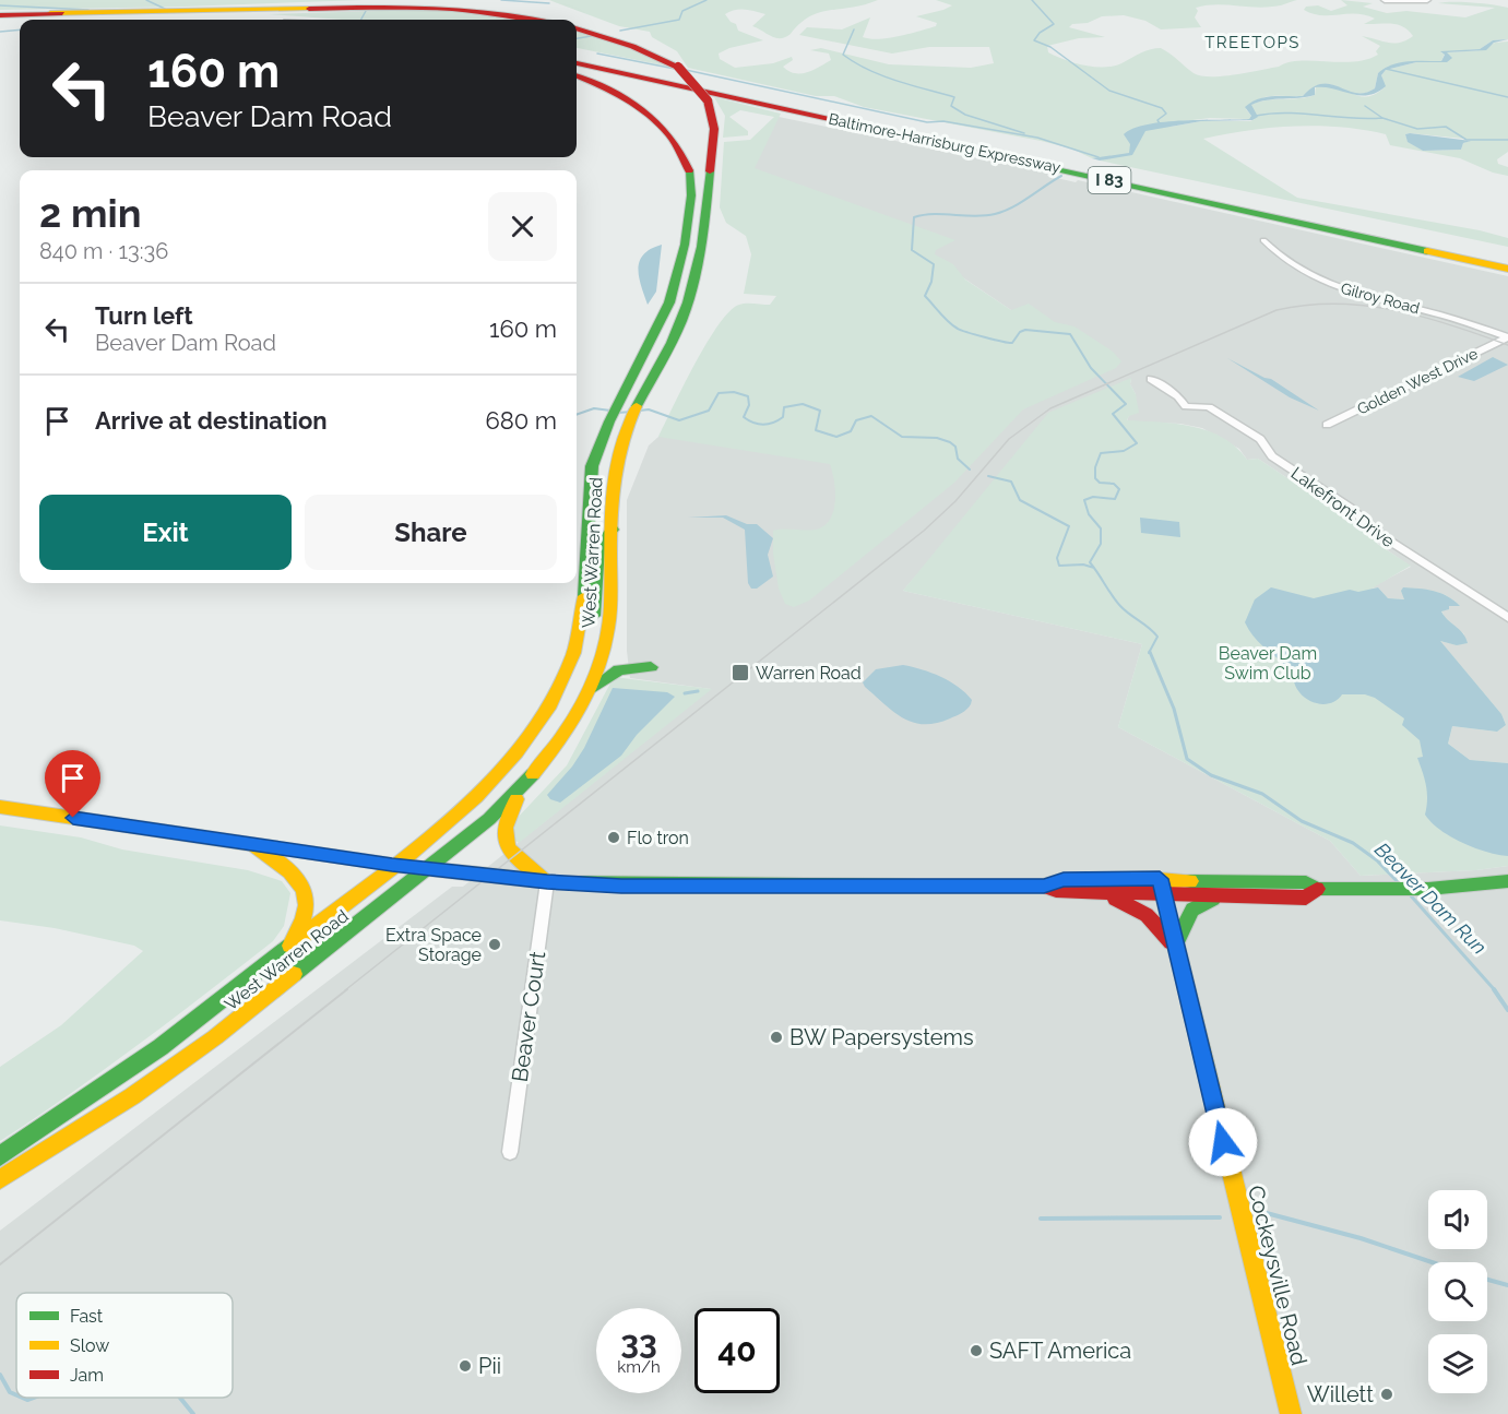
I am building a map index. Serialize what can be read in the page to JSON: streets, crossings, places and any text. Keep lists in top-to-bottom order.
{
  "streets": {
    "main road": [
      "Baltimore-Harrisburg Expressway",
      "I 83",
      "West Warren Road",
      "Cockeysville Road"
    ],
    "street": [
      "Gilroy Road",
      "Golden West Drive",
      "Lakefront Drive",
      "Beaver Court"
    ]
  },
  "crossings": [
    ["Gilroy Road", "Golden West Drive"]
  ],
  "districts": ["TREETOPS"],
  "water": ["Beaver Dam Run"],
  "parks": ["Beaver Dam Swim Club"],
  "places": {
    "transit": ["Warren Road"],
    "other": [
      "Flo tron",
      "Extra Space Storage",
      "BW Papersystems",
      "SAFT America",
      "Pii",
      "Willett"
    ]
  },
  "legend": ["Fast", "Slow", "Jam"],
  "page": {
    "turn": ["160 m", "Beaver Dam Road"],
    "heading": ["2 min", "840 m · 13:36"],
    "list": [
      {
        "name": "Turn left",
        "note": "Beaver Dam Road",
        "value": "160 m"
      },
      {
        "name": "Arrive at destination",
        "value": "680 m"
      }
    ],
    "buttons": ["Exit", "Share"],
    "speed": "33 km/h",
    "limit": "40"
  }
}
